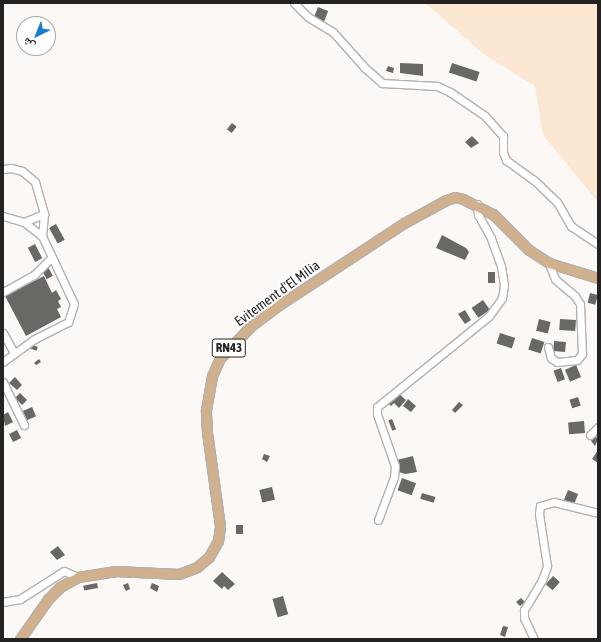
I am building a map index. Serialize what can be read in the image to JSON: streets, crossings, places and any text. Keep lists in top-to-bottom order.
{
  "streets": {
    "main road": ["Evitement d'El Milia", "RN43"]
  },
  "north": "bottom left"
}
